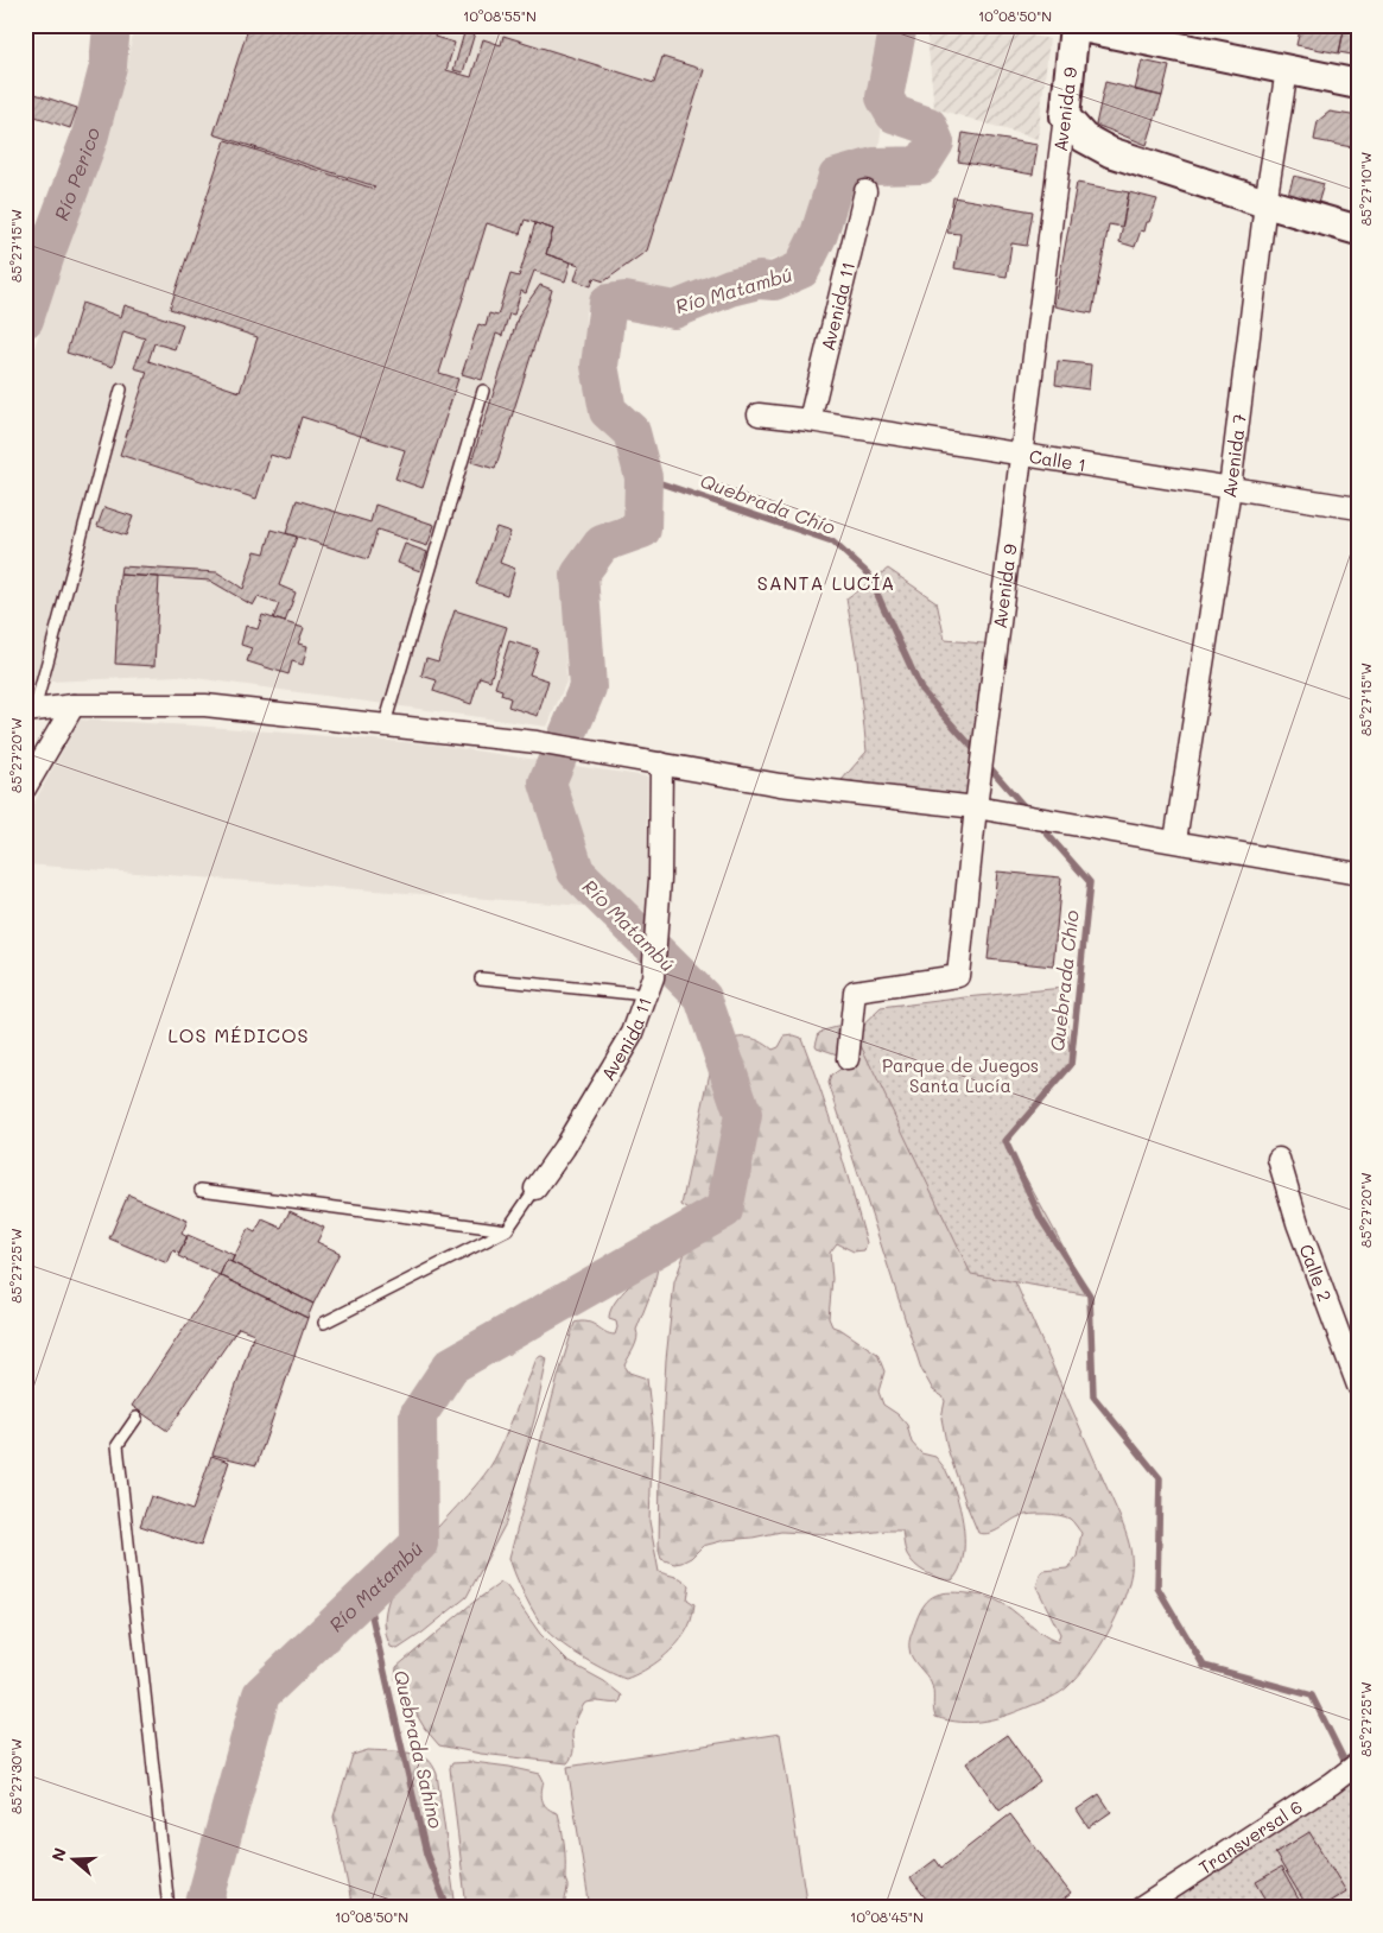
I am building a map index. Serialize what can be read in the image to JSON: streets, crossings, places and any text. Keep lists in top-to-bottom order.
{
  "streets": {
    "main road": ["Avenida 9"],
    "street": [
      "Avenida 11",
      "Avenida 7",
      "Calle 1",
      "Calle 2",
      "Transversal 6"
    ]
  },
  "crossings": [
    ["Avenida 9", "Calle 1"],
    ["Avenida 11", "Calle 1"],
    ["Avenida 7", "Calle 1"]
  ],
  "districts": ["SANTA LUCÍA", "LOS MÉDICOS"],
  "water": [
    "Río Perico",
    "Río Matambú",
    "Quebrada Chío",
    "Quebrada Sahíno"
  ],
  "parks": ["Parque de Juegos Santa Lucía"],
  "north": "left",
  "coordinates": [
    "10°08'55\"N",
    "10°08'50\"N",
    "85°27'10\"W",
    "85°27'15\"W",
    "85°27'20\"W",
    "85°27'25\"W",
    "85°27'30\"W",
    "10°08'45\"N"
  ]
}
